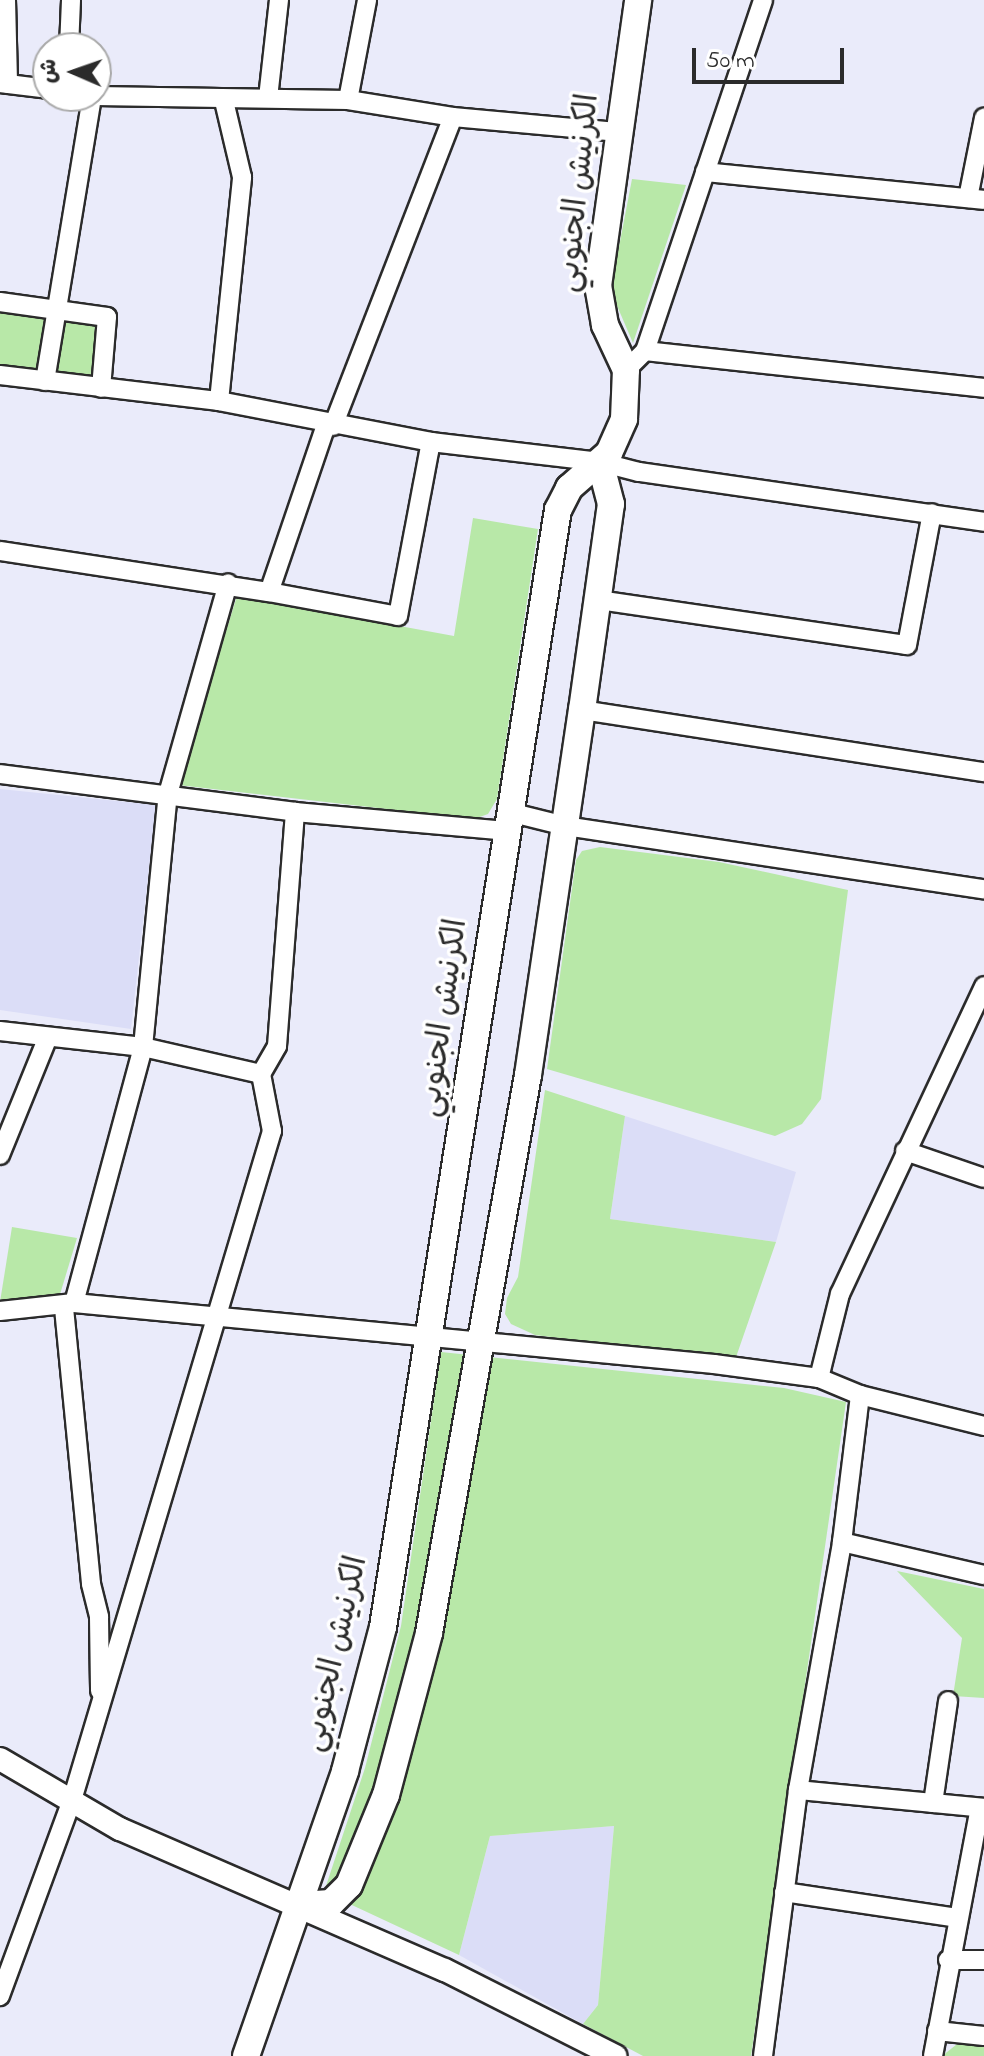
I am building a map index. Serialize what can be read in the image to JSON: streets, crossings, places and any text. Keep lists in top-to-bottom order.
{
  "streets": {
    "main road": ["الكرنيش الجنوبي"]
  },
  "scale_bar": "50 m",
  "north": "left"
}
